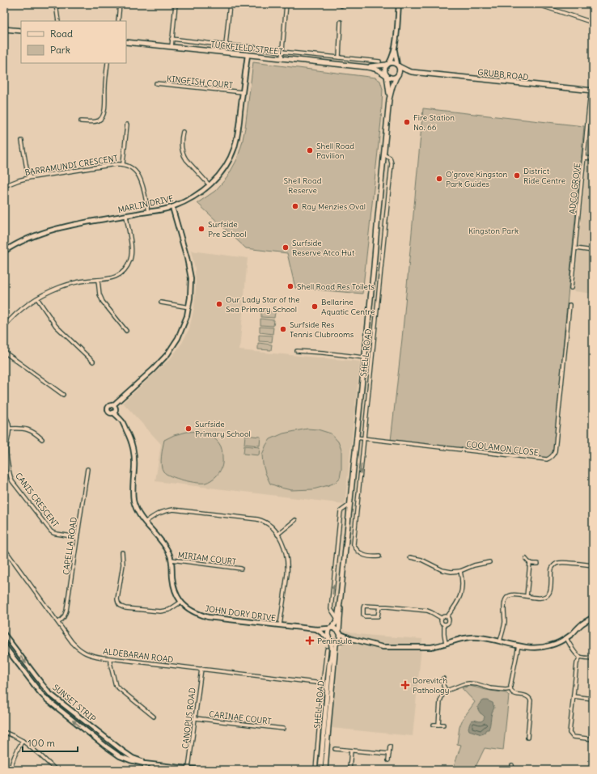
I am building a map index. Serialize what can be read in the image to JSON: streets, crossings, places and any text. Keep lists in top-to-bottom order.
{
  "streets": {
    "main road": ["TUCKFIELD STREET", "GRUBB ROAD", "SHELL ROAD"],
    "street": [
      "KINGFISH COURT",
      "BARRAMUNDI CRESCENT",
      "ADCO GROVE",
      "MARLIN DRIVE",
      "COOLAMON CLOSE",
      "CANIS CRESCENT",
      "CAPELLA ROAD",
      "MIRIAM COURT",
      "JOHN DORY DRIVE",
      "ALDEBARAN ROAD",
      "SUNSET STRIP",
      "CARINAE COURT",
      "CANOPUS ROAD"
    ]
  },
  "crossings": [
    ["TUCKFIELD STREET", "GRUBB ROAD"],
    ["TUCKFIELD STREET", "MARLIN DRIVE"],
    ["TUCKFIELD STREET", "SHELL ROAD"],
    ["GRUBB ROAD", "ADCO GROVE"],
    ["GRUBB ROAD", "SHELL ROAD"],
    ["KINGFISH COURT", "MARLIN DRIVE"],
    ["BARRAMUNDI CRESCENT", "MARLIN DRIVE"],
    ["SHELL ROAD", "COOLAMON CLOSE"],
    ["SHELL ROAD", "JOHN DORY DRIVE"],
    ["SHELL ROAD", "ALDEBARAN ROAD"],
    ["CANIS CRESCENT", "CAPELLA ROAD"],
    ["CAPELLA ROAD", "ALDEBARAN ROAD"],
    ["MIRIAM COURT", "JOHN DORY DRIVE"],
    ["ALDEBARAN ROAD", "CANOPUS ROAD"],
    ["SUNSET STRIP", "CANOPUS ROAD"],
    ["CARINAE COURT", "CANOPUS ROAD"]
  ],
  "parks": ["Shell Road Reserve", "Kingston Park"],
  "places": {
    "other": [
      "Fire Station No. 66",
      "Shell Road Pavilion",
      "District Ride Centre",
      "O'grove Kingston Park Guides",
      "Ray Menzies Oval",
      "Surfside Pre School",
      "Surfside Reserve Atco Hut",
      "Shell Road Res Toilets",
      "Our Lady Star of the Sea Primary School",
      "Bellarine Aquatic Centre",
      "Surfside Res Tennis Clubrooms",
      "Surfside Primary School"
    ],
    "health": ["Peninsula", "Dorevitch Pathology"]
  },
  "legend": ["Road", "Park"],
  "scale_bar": "100 m"
}
